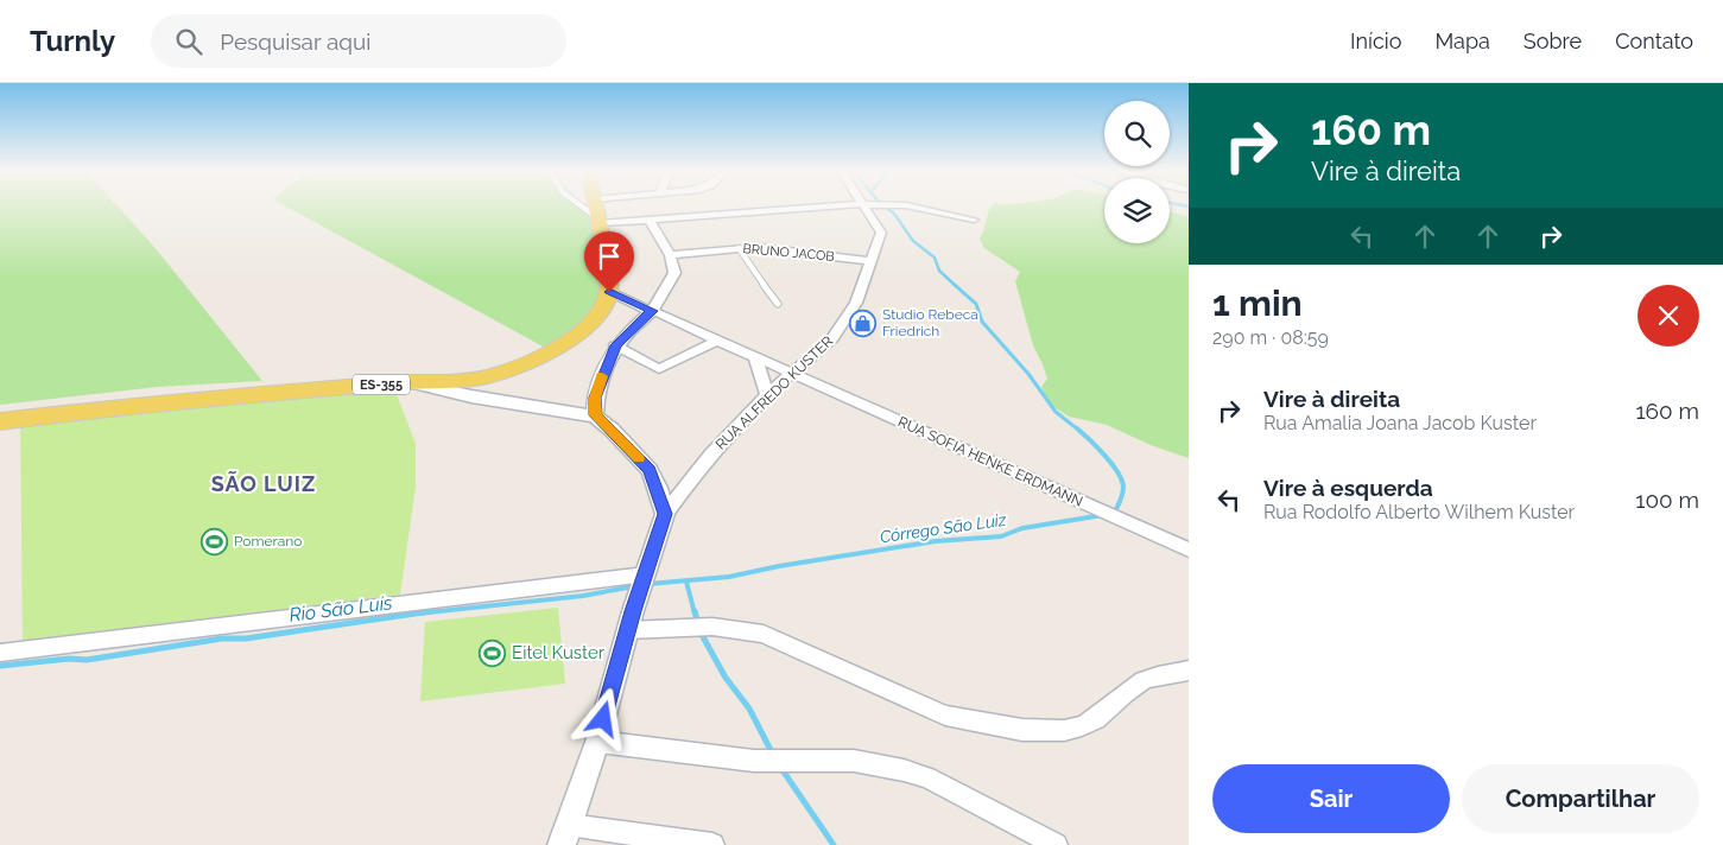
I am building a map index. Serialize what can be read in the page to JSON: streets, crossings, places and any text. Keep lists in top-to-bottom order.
{
  "streets": {
    "main road": ["ES-355"],
    "street": ["BRUNO JACOB", "RUA ALFREDO KUSTER", "RUA SOFIA HENKE ERDMANN"]
  },
  "crossings": [
    ["BRUNO JACOB", "RUA ALFREDO KUSTER"],
    ["RUA ALFREDO KUSTER", "RUA SOFIA HENKE ERDMANN"]
  ],
  "districts": ["SÃO LUIZ"],
  "water": ["Córrego São Luiz", "Rio São Luís"],
  "places": {
    "shop": ["Studio Rebeca Friedrich"],
    "sports": ["Pomerano", "Eitel Kuster"]
  },
  "page": {
    "header": "Turnly",
    "search": "Pesquisar aqui",
    "nav": [
      "Início",
      "Mapa",
      "Sobre",
      "Contato"
    ],
    "turn": ["160 m", "Vire à direita"],
    "heading": ["1 min", "290 m · 08:59"],
    "list": [
      {
        "name": "Vire à direita",
        "note": "Rua Amalia Joana Jacob Kuster",
        "value": "160 m"
      },
      {
        "name": "Vire à esquerda",
        "note": "Rua Rodolfo Alberto Wilhem Kuster",
        "value": "100 m"
      }
    ],
    "buttons": ["Sair", "Compartilhar"]
  }
}
